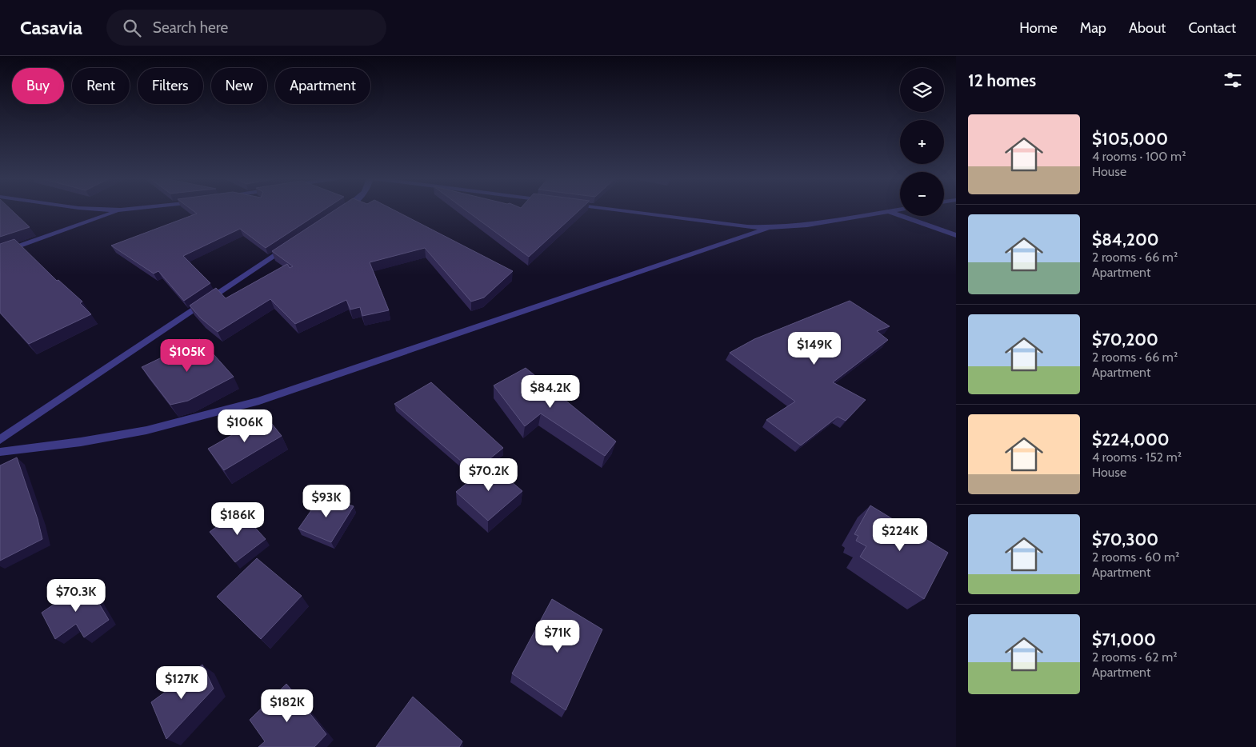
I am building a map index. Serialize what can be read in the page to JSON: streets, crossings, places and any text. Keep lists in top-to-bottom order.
{
  "page": {
    "header": "Casavia",
    "search": "Search here",
    "nav": [
      "Home",
      "Map",
      "About",
      "Contact"
    ],
    "heading": "12 homes",
    "map_buttons": ["+", "−"],
    "chip": [
      "Buy",
      "Rent",
      "Filters",
      "New",
      "Apartment"
    ],
    "list": [
      {
        "name": "$105,000",
        "note": "4 rooms · 100 m² · House"
      },
      {
        "name": "$84,200",
        "note": "2 rooms · 66 m² · Apartment"
      },
      {
        "name": "$70,200",
        "note": "2 rooms · 66 m² · Apartment"
      },
      {
        "name": "$224,000",
        "note": "4 rooms · 152 m² · House"
      },
      {
        "name": "$70,300",
        "note": "2 rooms · 60 m² · Apartment"
      },
      {
        "name": "$71,000",
        "note": "2 rooms · 62 m² · Apartment"
      }
    ],
    "price": [
      "$149K",
      "$105K",
      "$84.2K",
      "$106K",
      "$70.2K",
      "$93K",
      "$186K",
      "$224K",
      "$70.3K",
      "$71K",
      "$127K",
      "$182K"
    ]
  }
}
